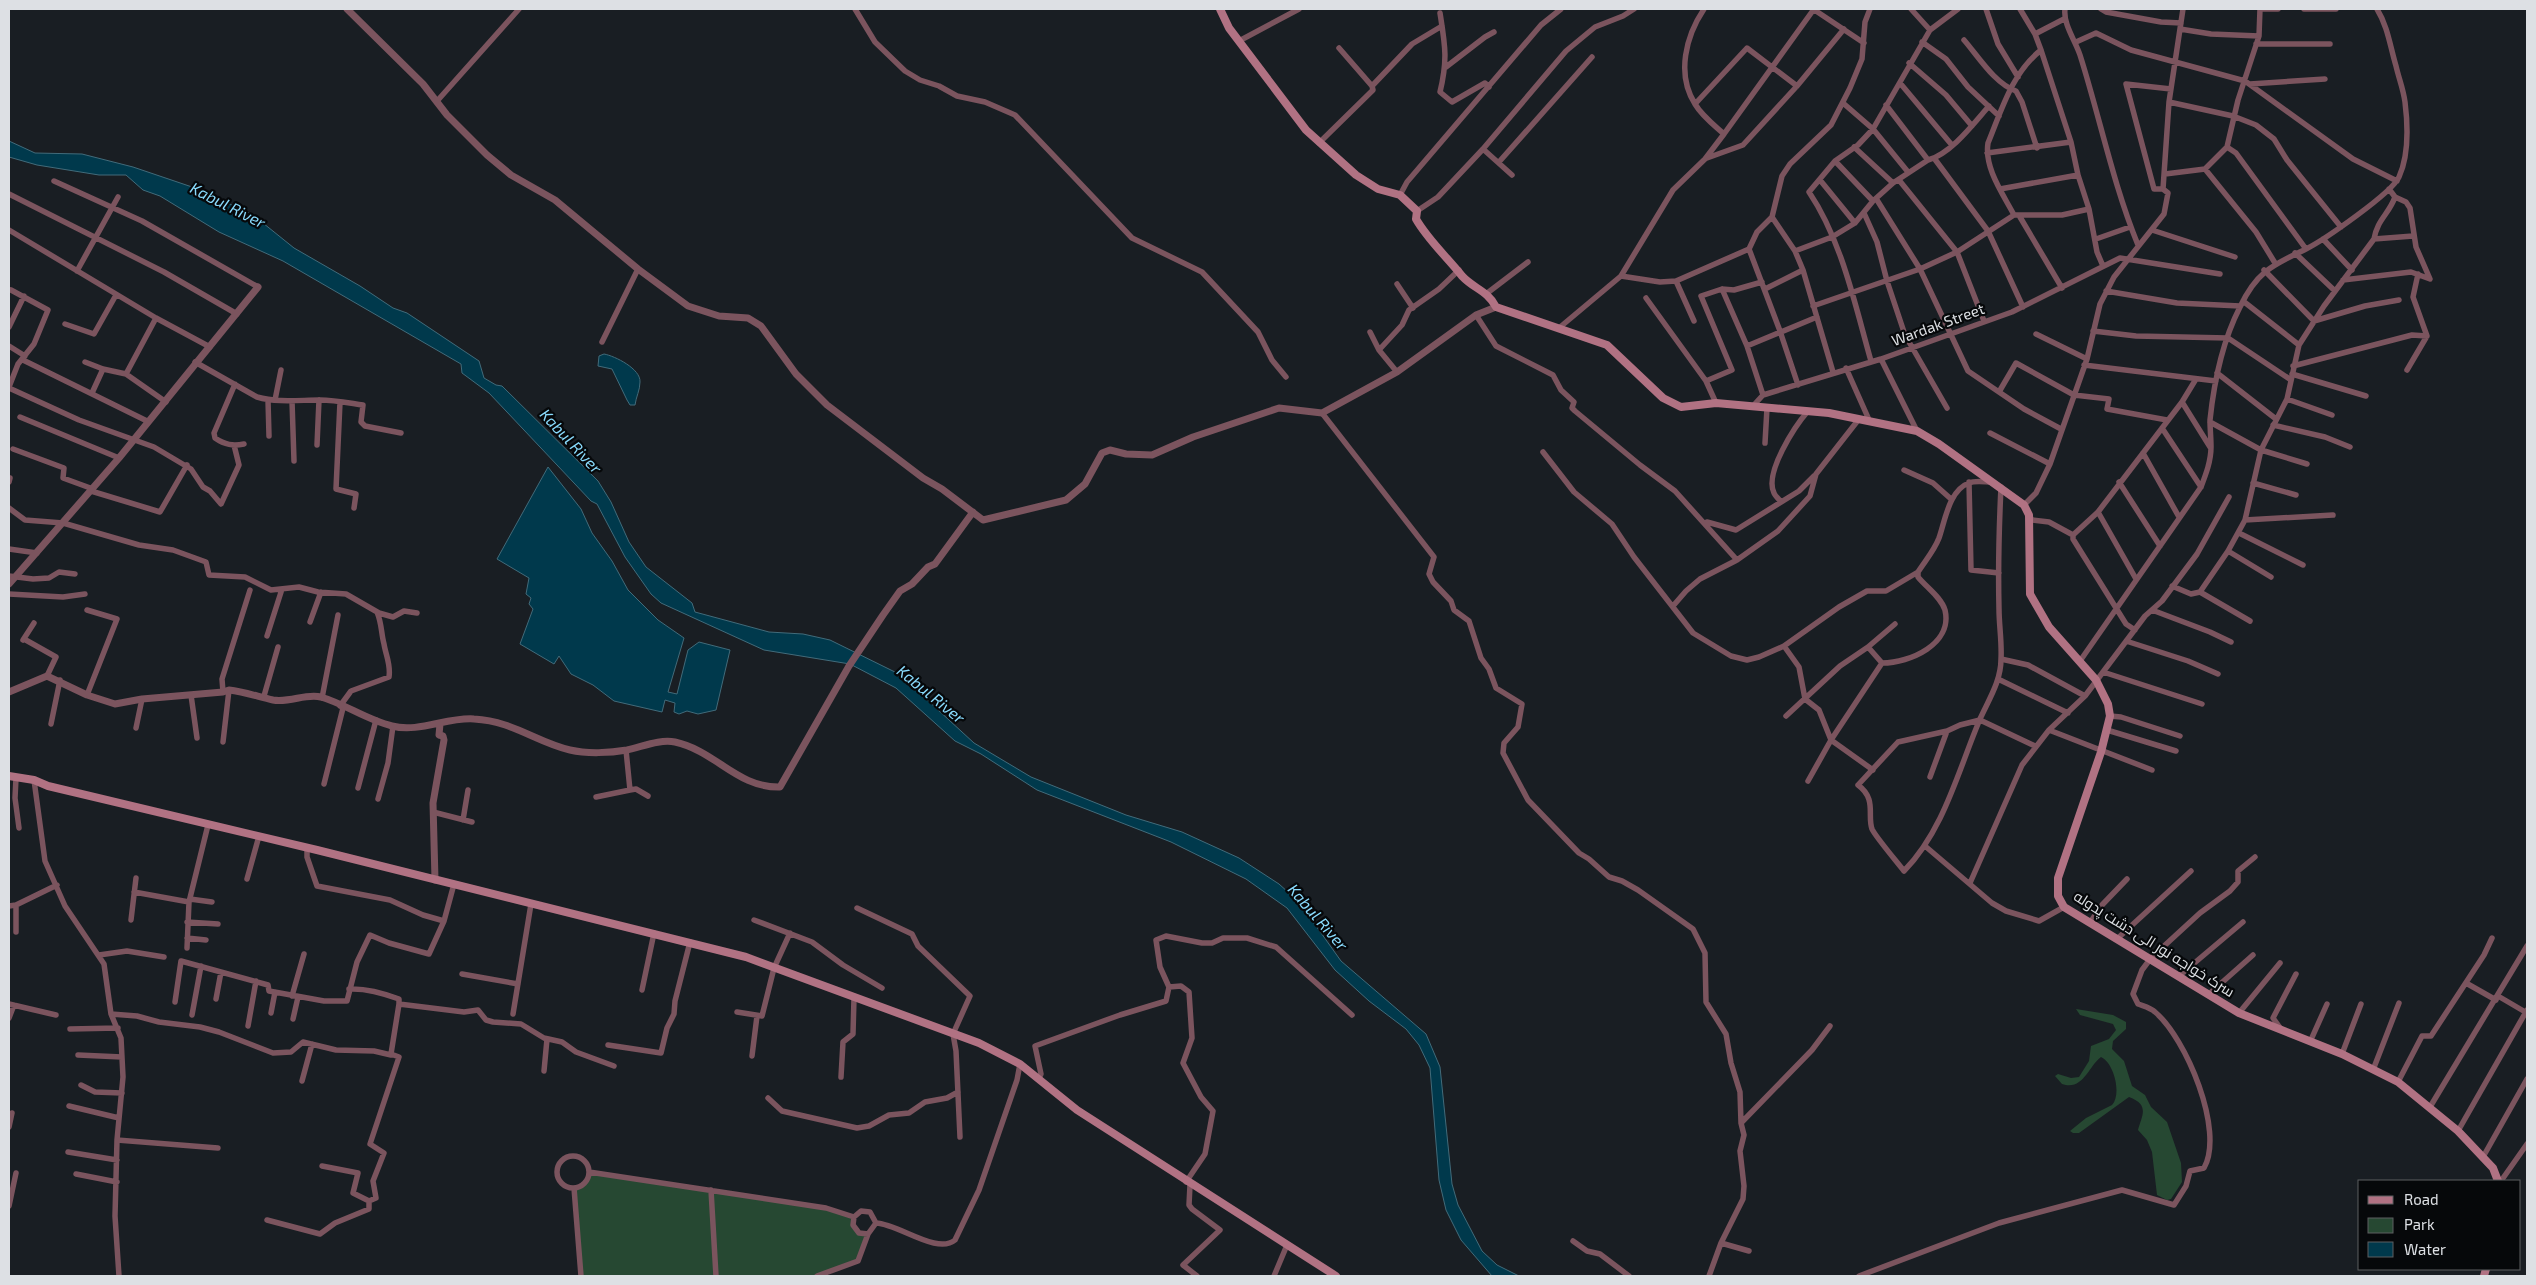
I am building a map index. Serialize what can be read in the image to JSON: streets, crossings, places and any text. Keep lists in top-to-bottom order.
{
  "streets": {
    "main road": ["سرک خواجه نور الی دشت پدوله"],
    "street": ["Wardak Street"]
  },
  "water": ["Kabul River"],
  "legend": ["Road", "Park", "Water"]
}
